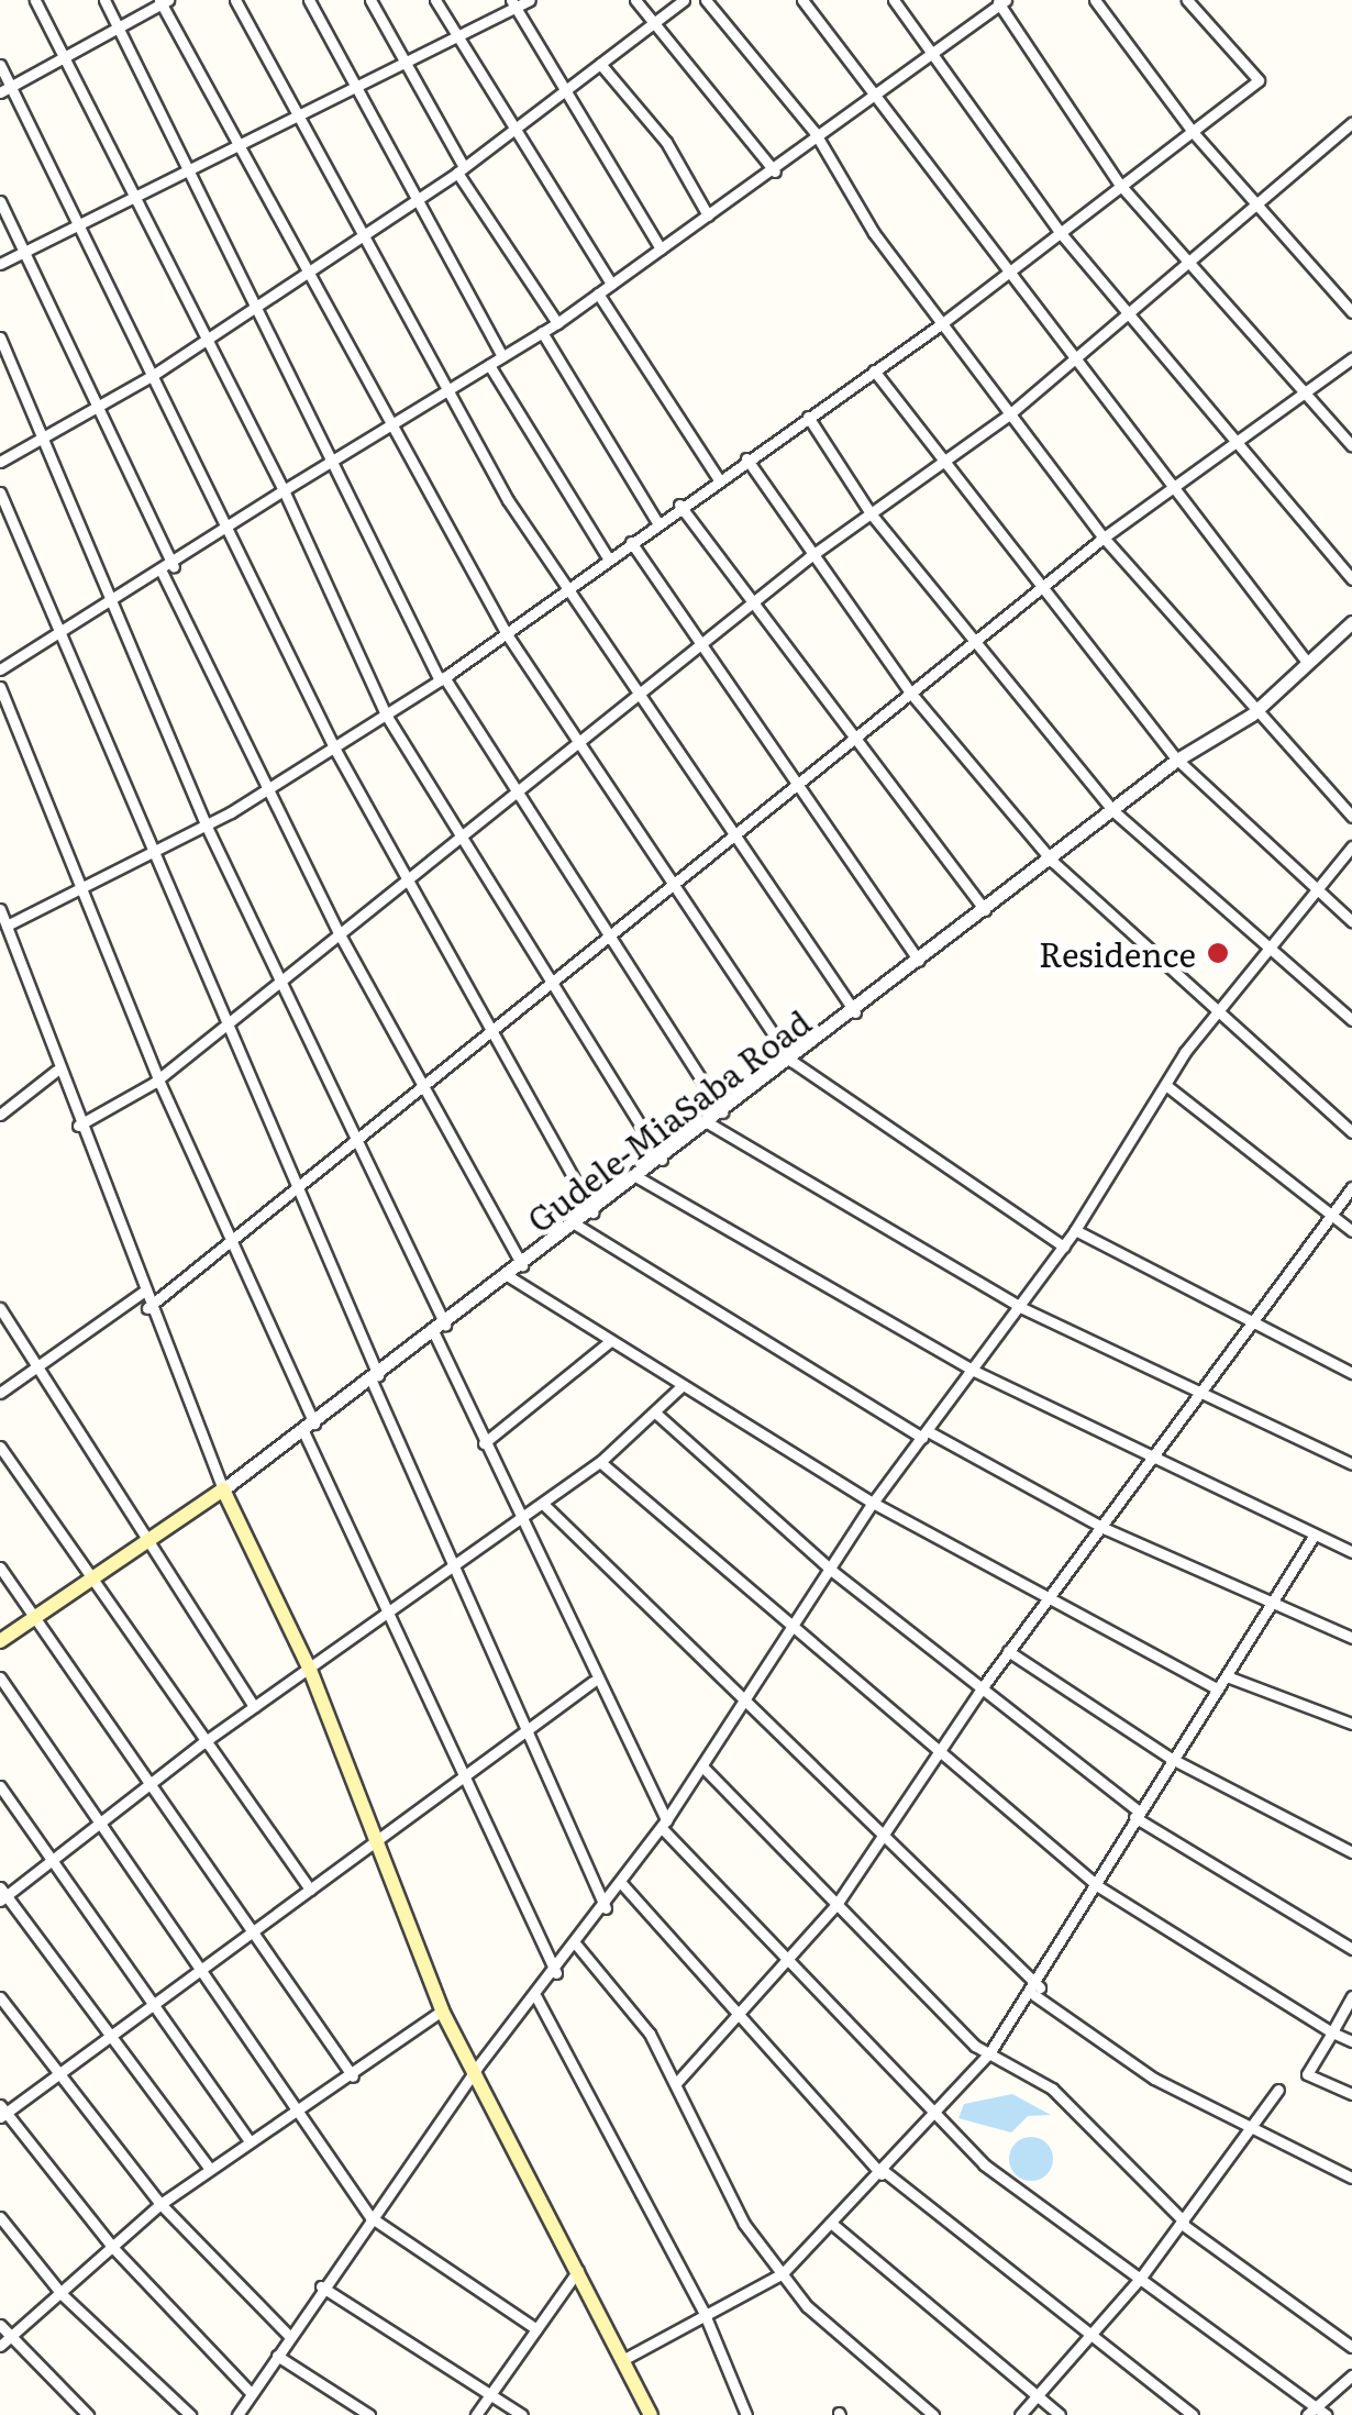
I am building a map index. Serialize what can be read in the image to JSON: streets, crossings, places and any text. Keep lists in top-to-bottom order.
{
  "streets": {
    "main road": ["Gudele-MiaSaba Road"]
  },
  "places": ["Residence"]
}
